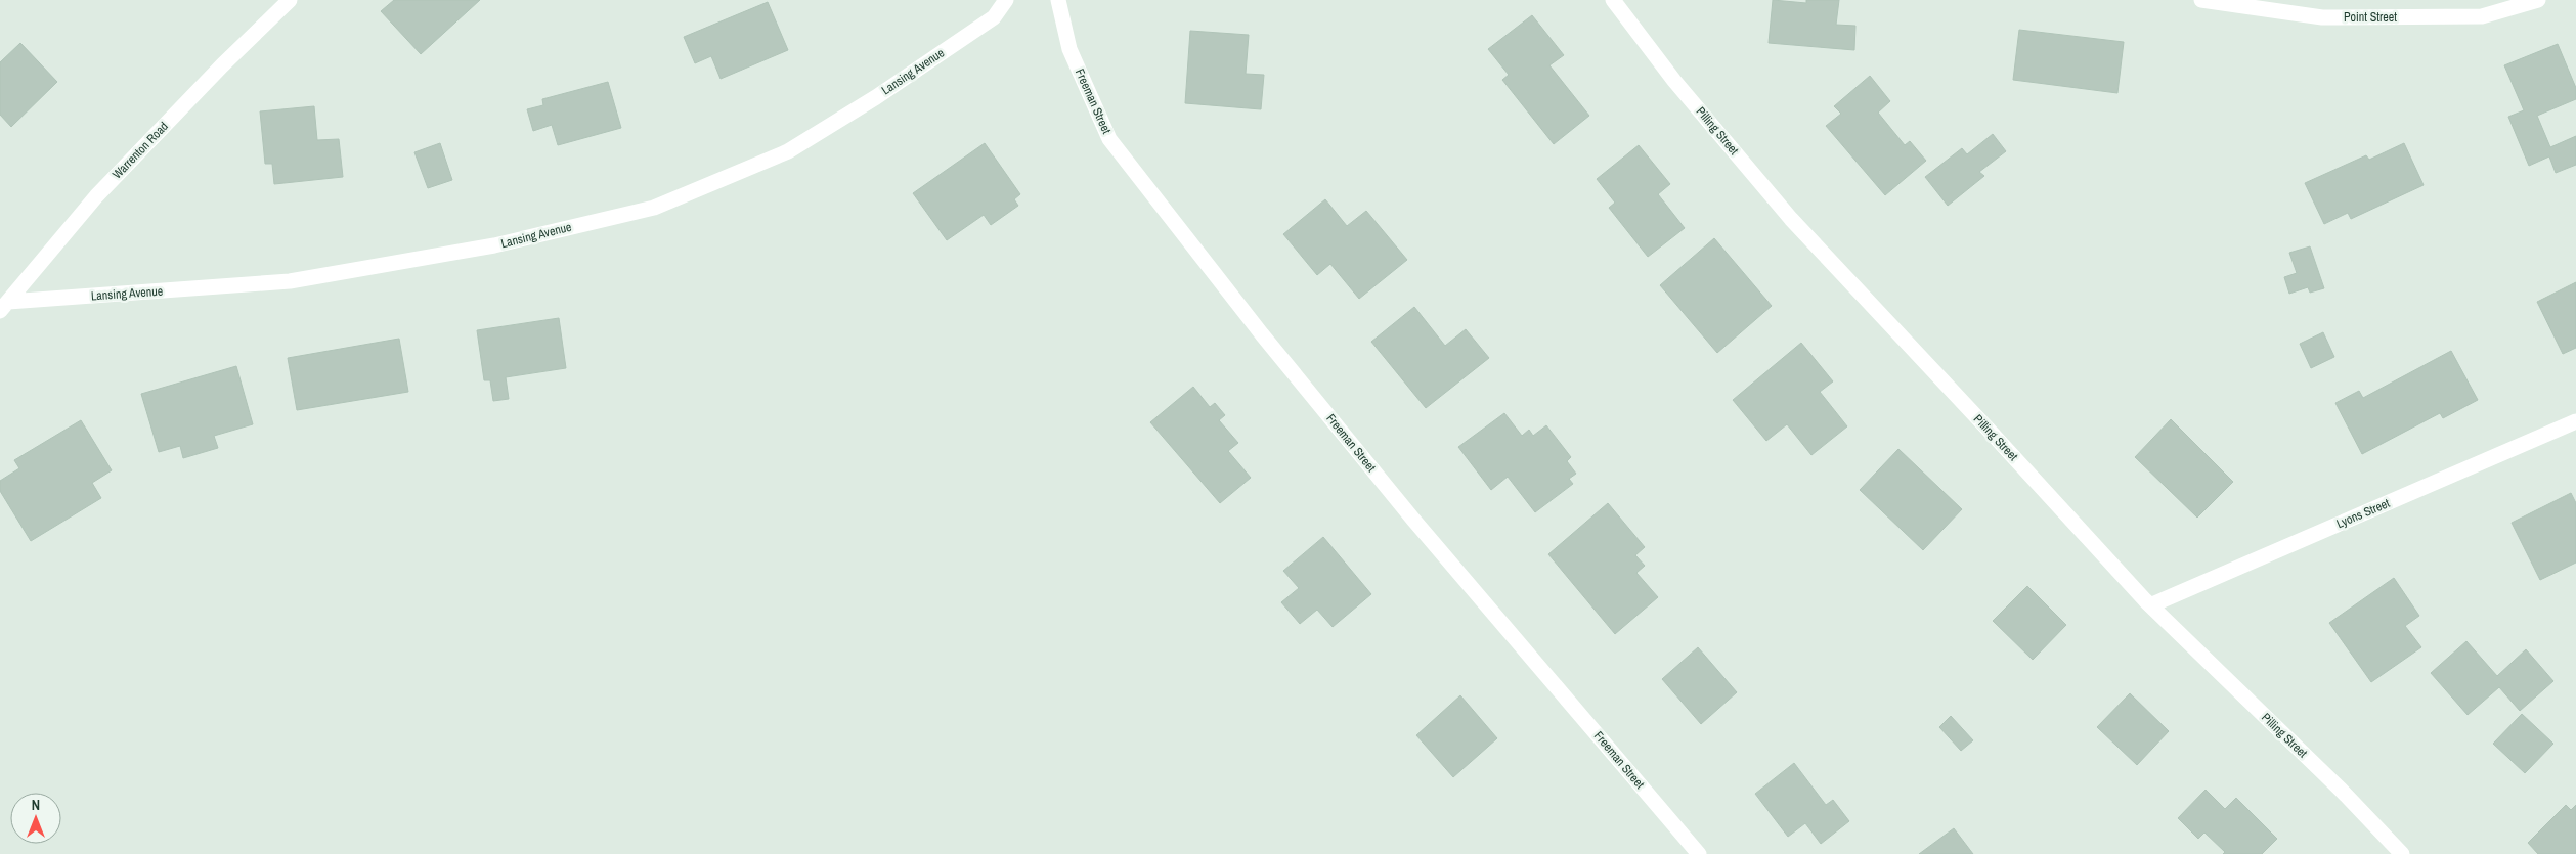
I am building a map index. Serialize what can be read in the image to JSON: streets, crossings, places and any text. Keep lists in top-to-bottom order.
{
  "streets": {
    "street": [
      "Point Street",
      "Lansing Avenue",
      "Freeman Street",
      "Pilling Street",
      "Warrenton Road",
      "Lyons Street"
    ]
  },
  "crossings": [
    ["Lansing Avenue", "Warrenton Road"],
    ["Pilling Street", "Lyons Street"]
  ],
  "north": "top"
}
